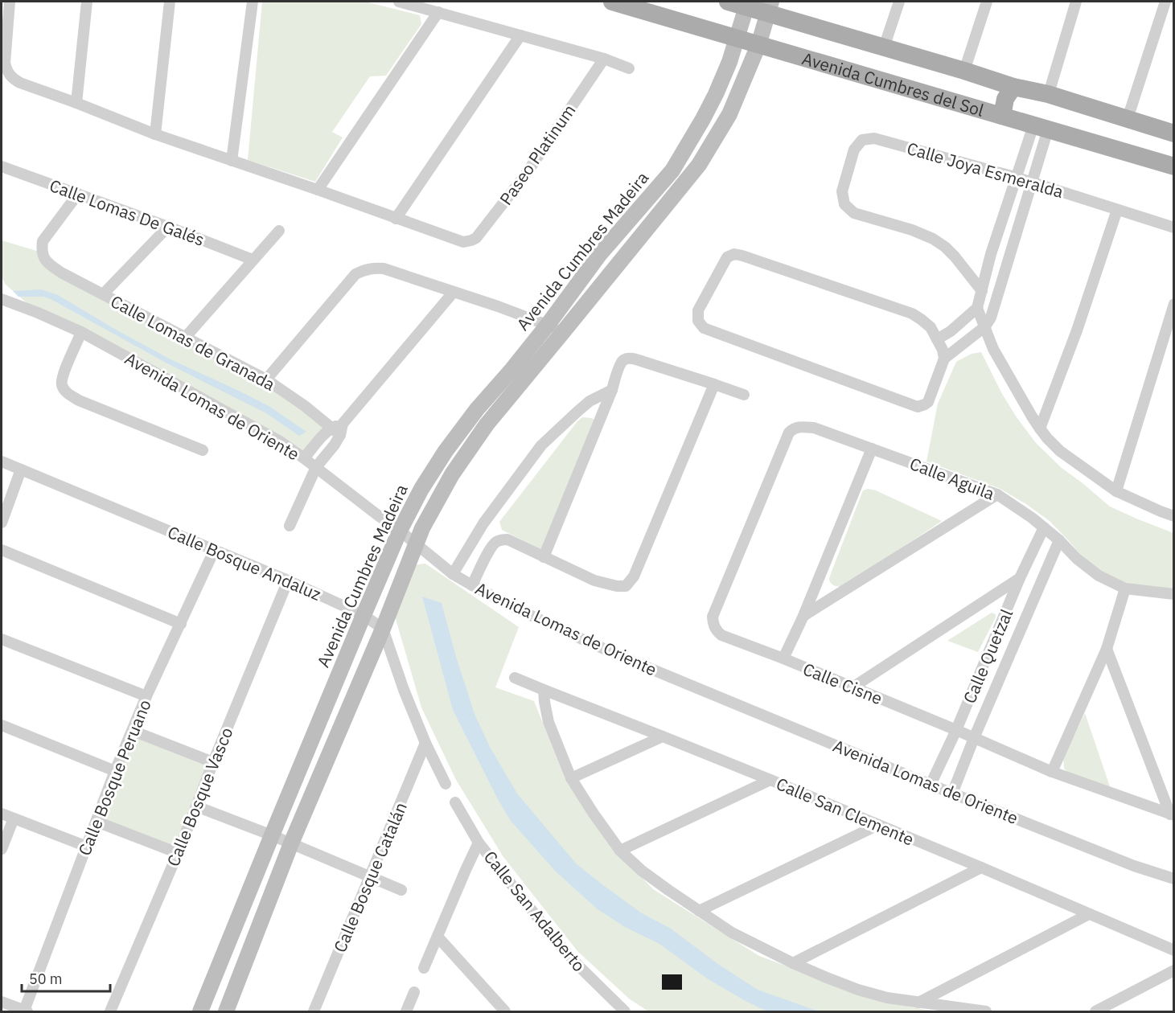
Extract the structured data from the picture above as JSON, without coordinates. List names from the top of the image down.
{
  "streets": {
    "main road": ["Avenida Cumbres del Sol"],
    "street": [
      "Paseo Platinum",
      "Calle Joya Esmeralda",
      "Calle Lomas De Galés",
      "Avenida Cumbres Madeira",
      "Calle Lomas de Granada",
      "Avenida Lomas de Oriente",
      "Calle Aguila",
      "Calle Bosque Andaluz",
      "Calle Quetzal",
      "Calle Cisne",
      "Calle Bosque Peruano",
      "Calle Bosque Vasco",
      "Calle San Clemente",
      "Calle Bosque Catalán",
      "Calle San Adalberto"
    ]
  },
  "crossings": [
    ["Avenida Cumbres del Sol", "Avenida Cumbres Madeira"],
    ["Calle Lomas De Galés", "Calle Lomas de Granada"],
    ["Avenida Cumbres Madeira", "Avenida Lomas de Oriente"],
    ["Avenida Cumbres Madeira", "Calle Bosque Andaluz"],
    ["Avenida Lomas de Oriente", "Calle Quetzal"],
    ["Calle Aguila", "Calle Quetzal"],
    ["Calle Aguila", "Calle Cisne"],
    ["Calle Bosque Andaluz", "Calle Bosque Peruano"],
    ["Calle Bosque Andaluz", "Calle Bosque Vasco"],
    ["Calle Quetzal", "Calle Cisne"]
  ],
  "scale_bar": "50 m"
}
